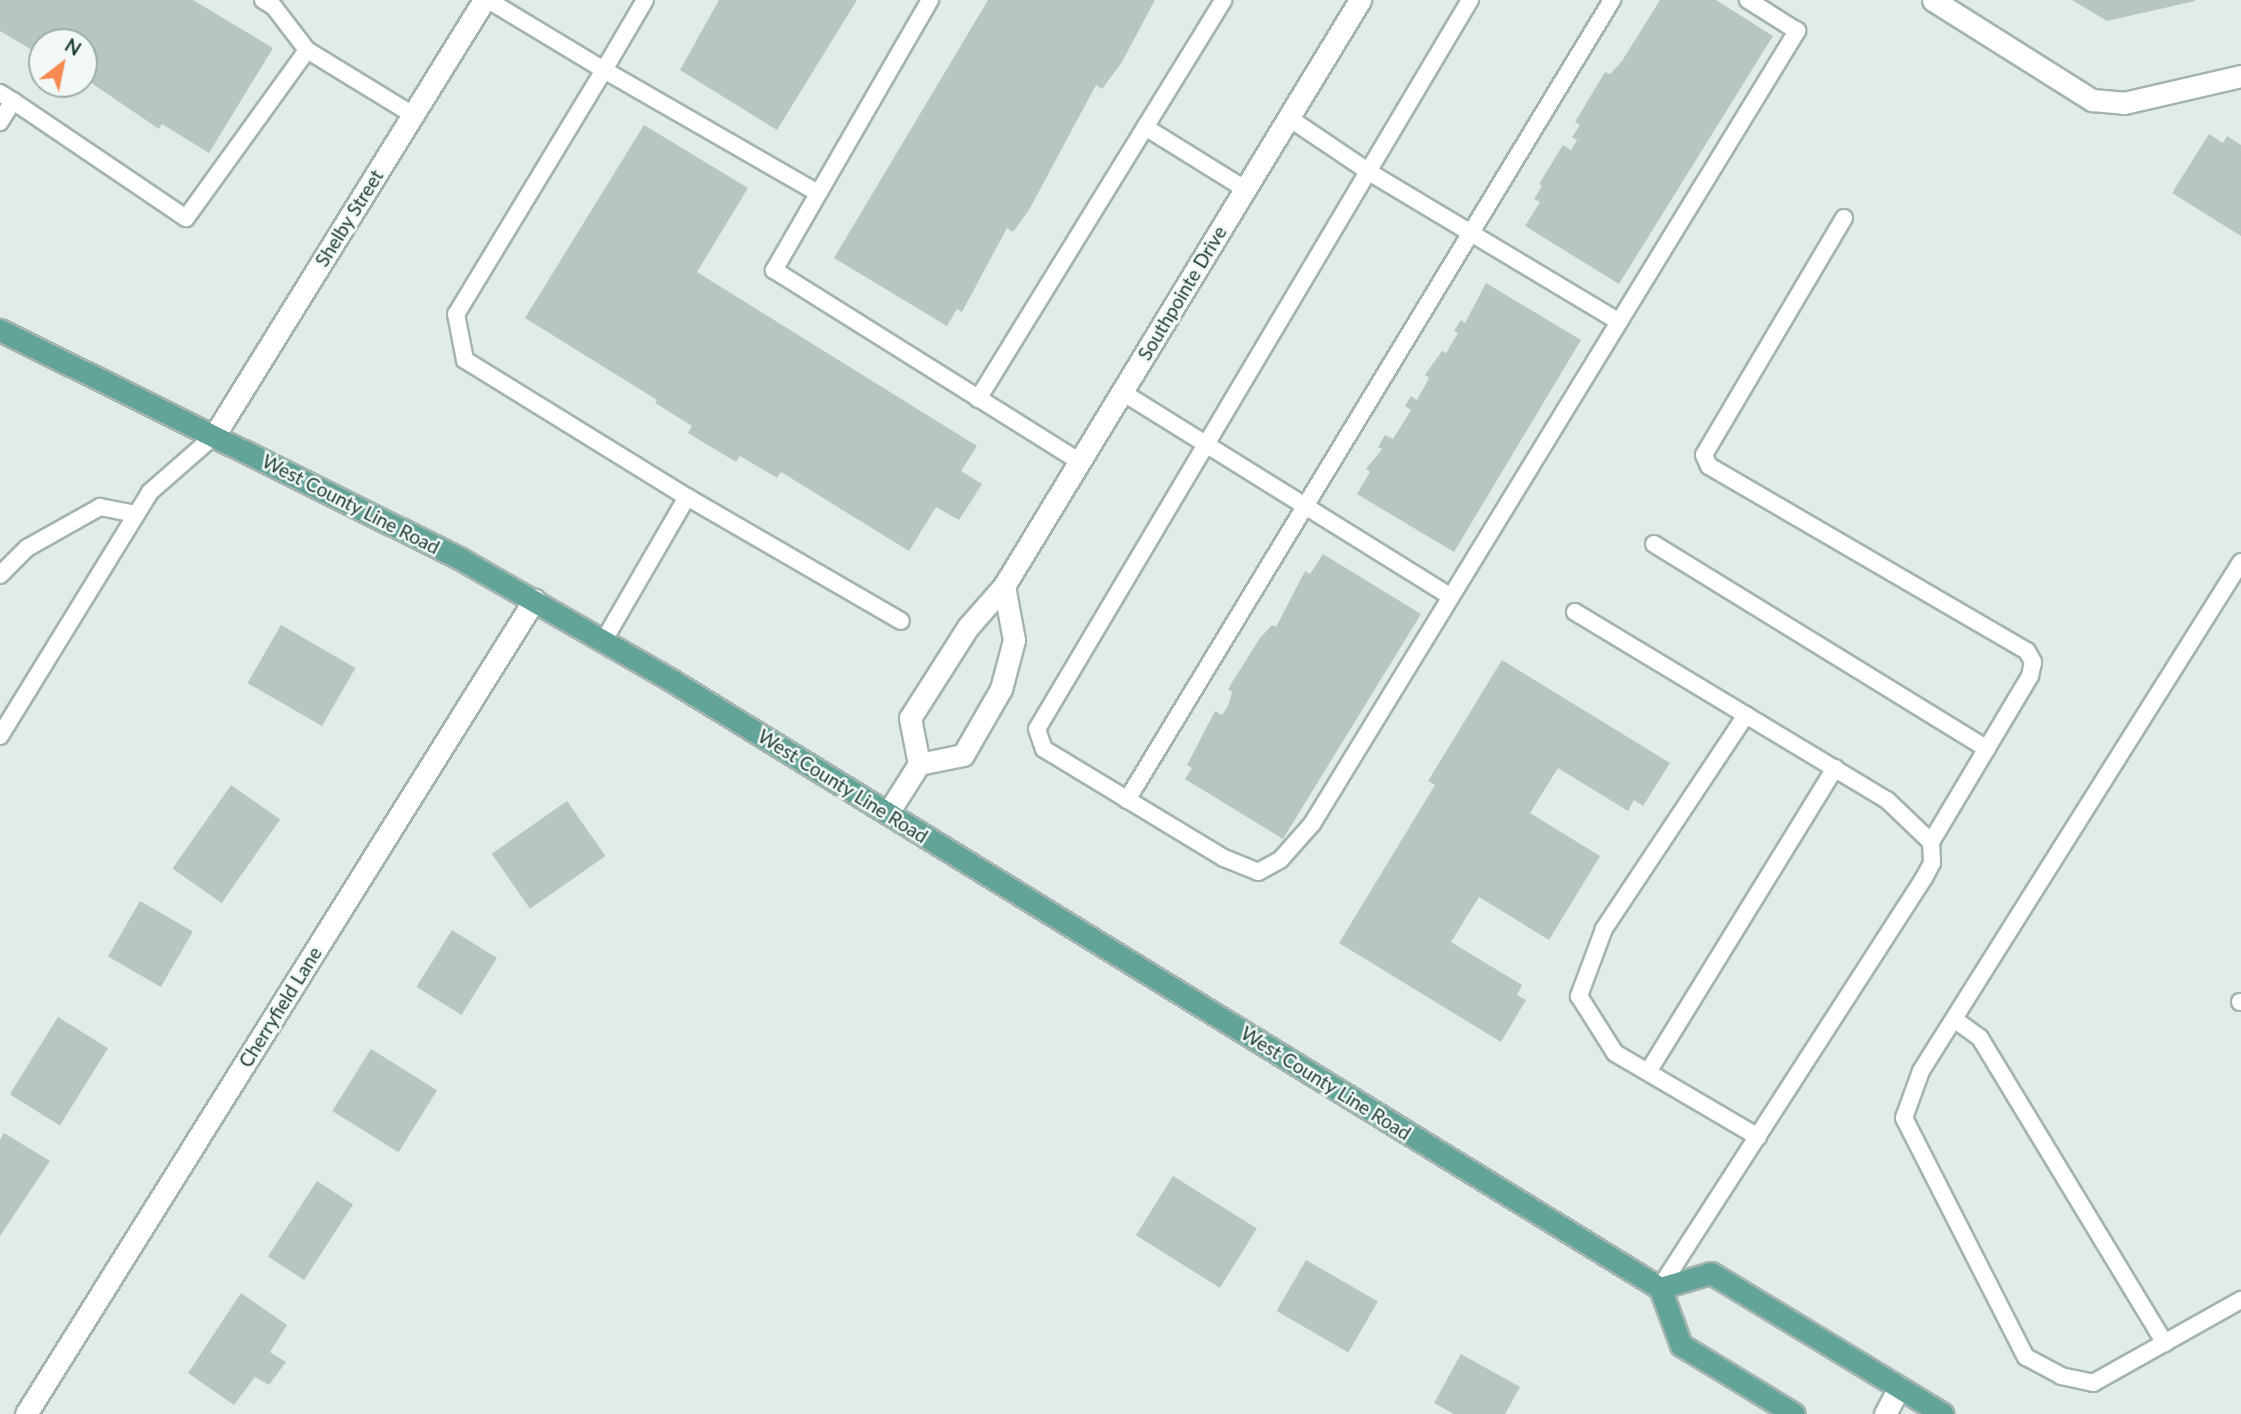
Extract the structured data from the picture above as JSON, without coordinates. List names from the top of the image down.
{
  "streets": {
    "main road": ["West County Line Road"],
    "street": ["Shelby Street", "Southpointe Drive", "Cherryfield Lane"]
  },
  "crossings": [
    ["Shelby Street", "West County Line Road"],
    ["West County Line Road", "Cherryfield Lane"]
  ],
  "north": "top right"
}
